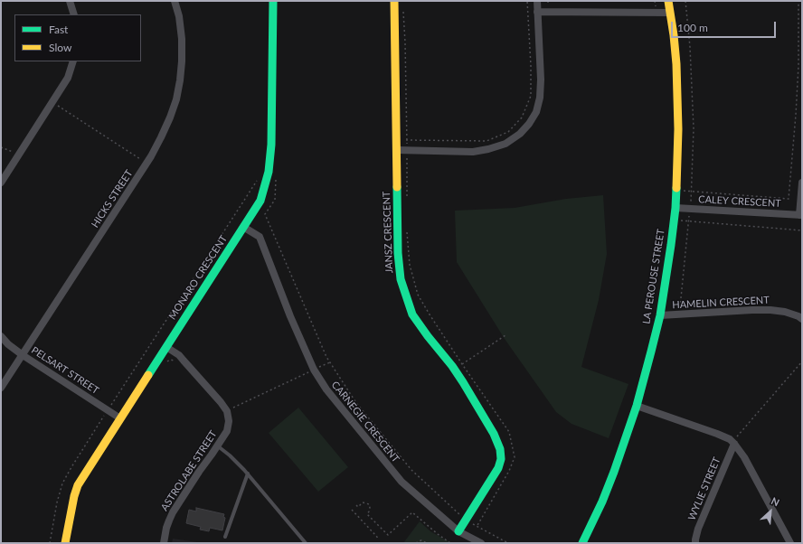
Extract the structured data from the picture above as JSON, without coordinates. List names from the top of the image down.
{
  "streets": {
    "street": [
      "HICKS STREET",
      "CALEY CRESCENT",
      "JANSZ CRESCENT",
      "LA PEROUSE STREET",
      "MONARO CRESCENT",
      "HAMELIN CRESCENT",
      "PELSART STREET",
      "CARNEGIE CRESCENT",
      "ASTROLABE STREET",
      "WYLIE STREET"
    ]
  },
  "crossings": [
    ["HICKS STREET", "PELSART STREET"],
    ["CALEY CRESCENT", "LA PEROUSE STREET"],
    ["JANSZ CRESCENT", "CARNEGIE CRESCENT"],
    ["LA PEROUSE STREET", "HAMELIN CRESCENT"],
    ["MONARO CRESCENT", "PELSART STREET"],
    ["MONARO CRESCENT", "CARNEGIE CRESCENT"]
  ],
  "legend": ["Fast", "Slow"],
  "scale_bar": "100 m",
  "north": "top right"
}
